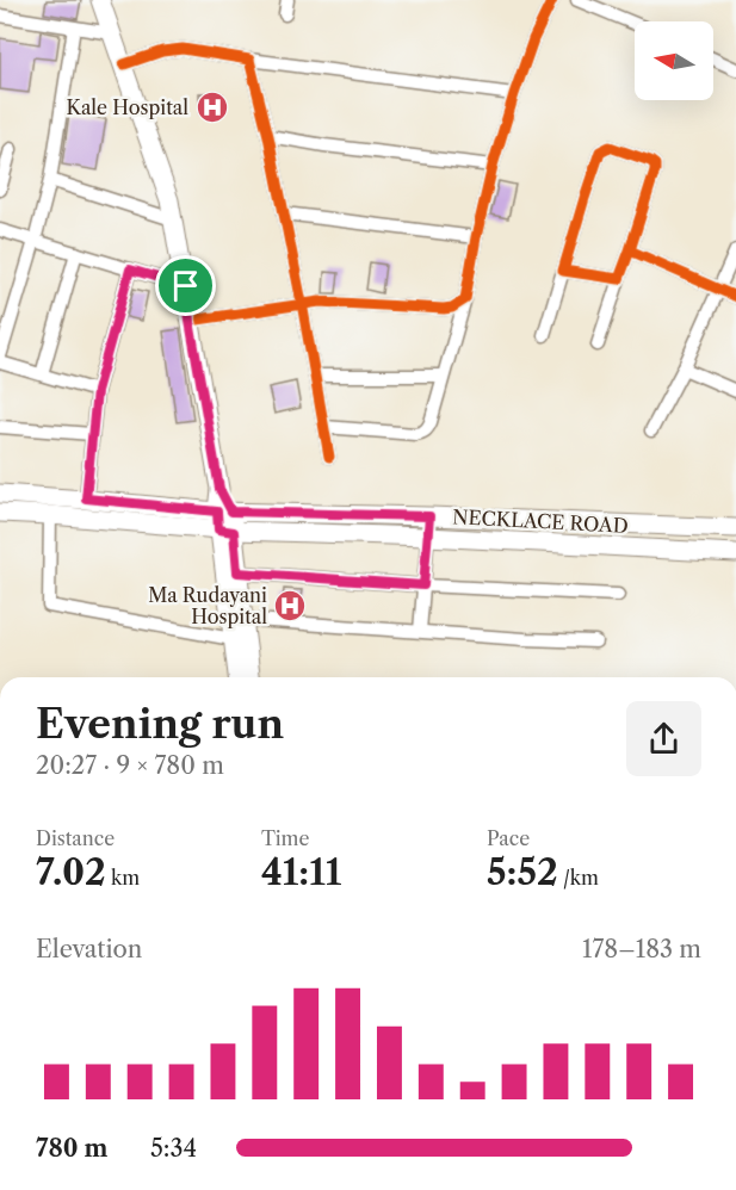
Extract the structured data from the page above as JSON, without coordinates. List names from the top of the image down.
{
  "streets": {
    "main road": ["NECKLACE ROAD"]
  },
  "places": {
    "hospital": ["Kale Hospital", "Ma Rudayani Hospital"]
  },
  "north": "left",
  "page": {
    "heading": ["Evening run", "20:27 · 9 × 780 m"],
    "stats": [
      ["Distance", "7.02 km"],
      ["Time", "41:11"],
      ["Pace", "5:52 /km"]
    ],
    "chart": ["Elevation", "178–183 m"],
    "list": [
      {
        "name": "780 m",
        "note": "5:34"
      }
    ]
  }
}
